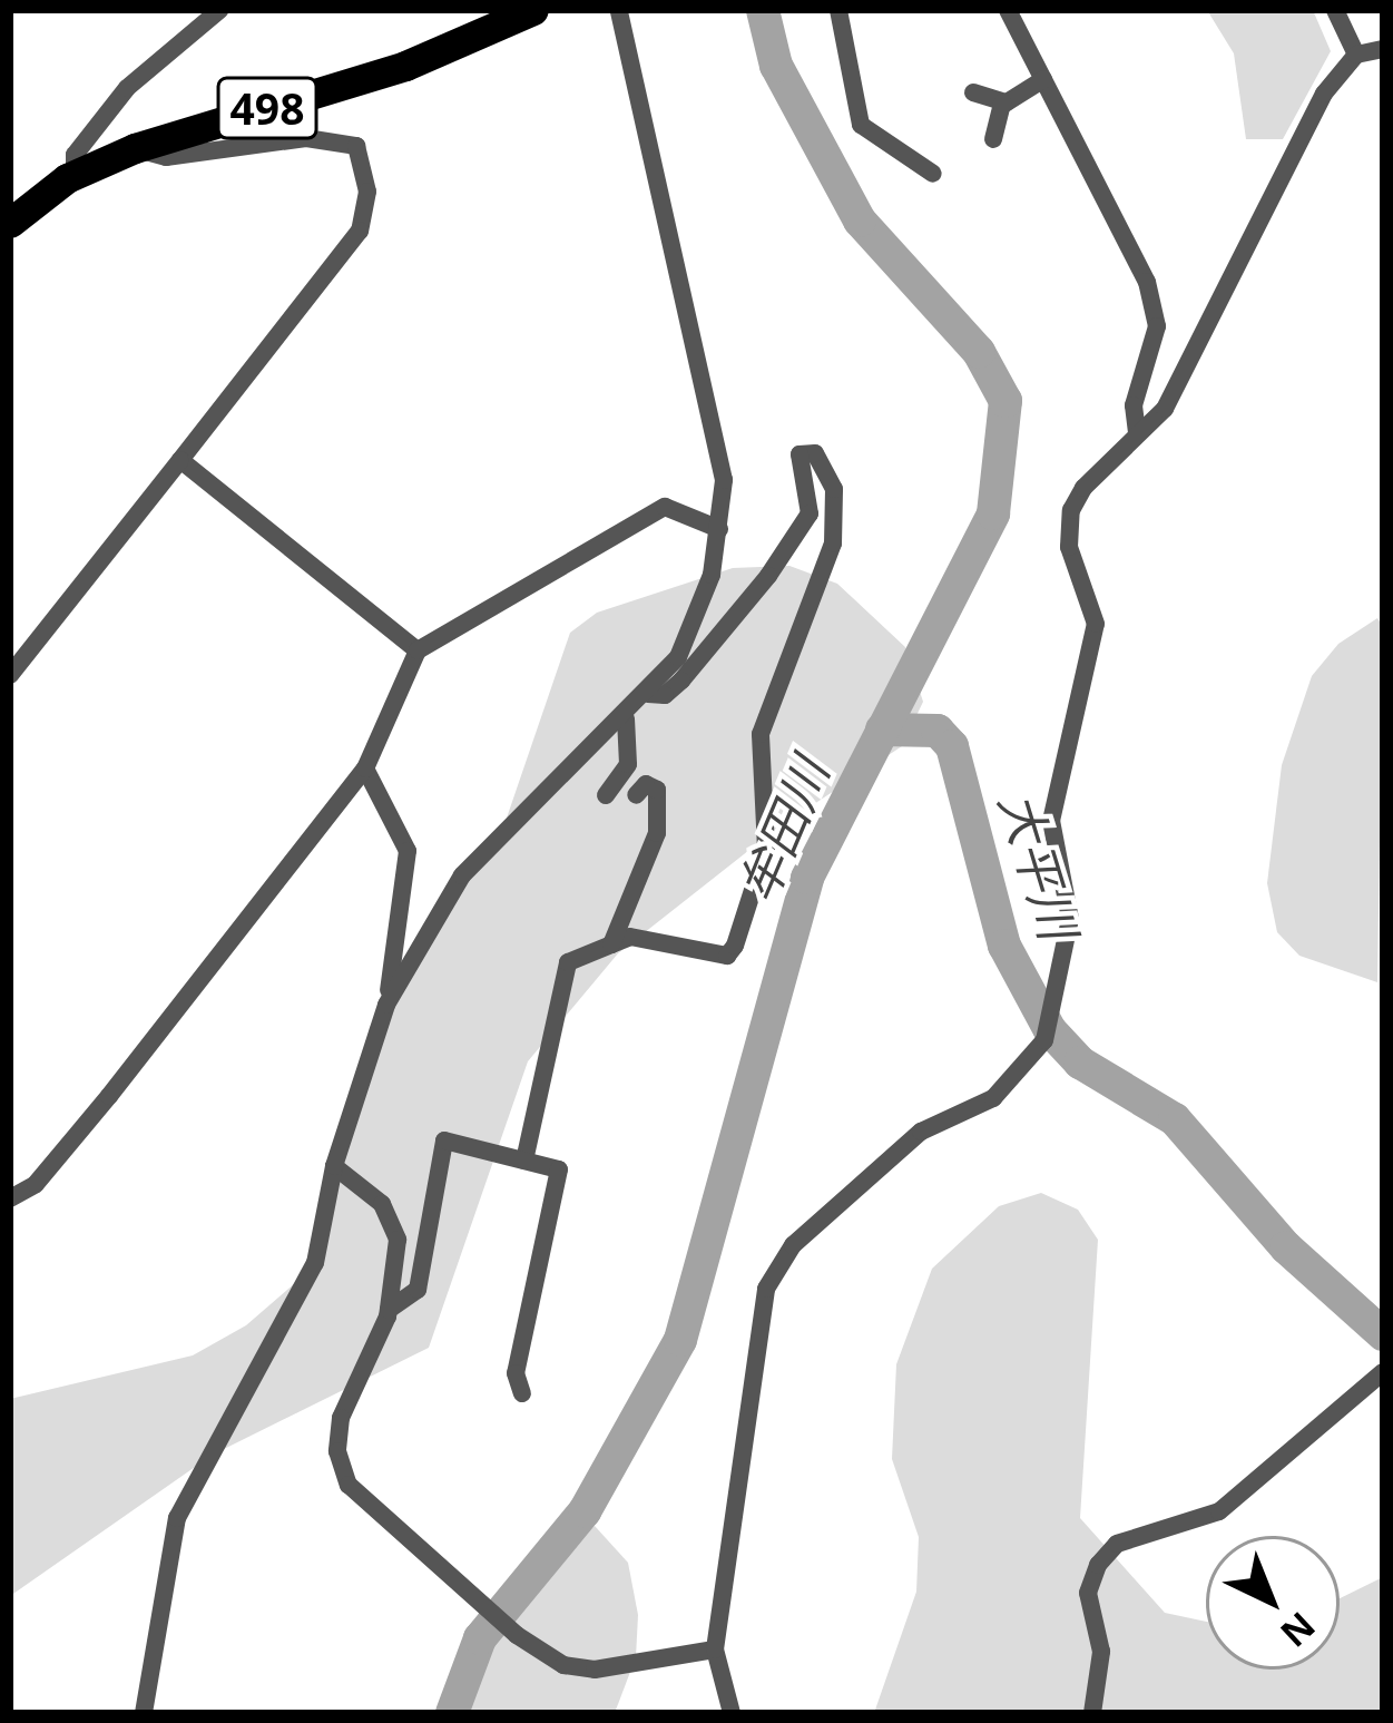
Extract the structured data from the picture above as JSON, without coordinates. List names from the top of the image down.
{
  "streets": {
    "highway": ["498"]
  },
  "water": ["牟田川", "大平川"],
  "north": "bottom right"
}
